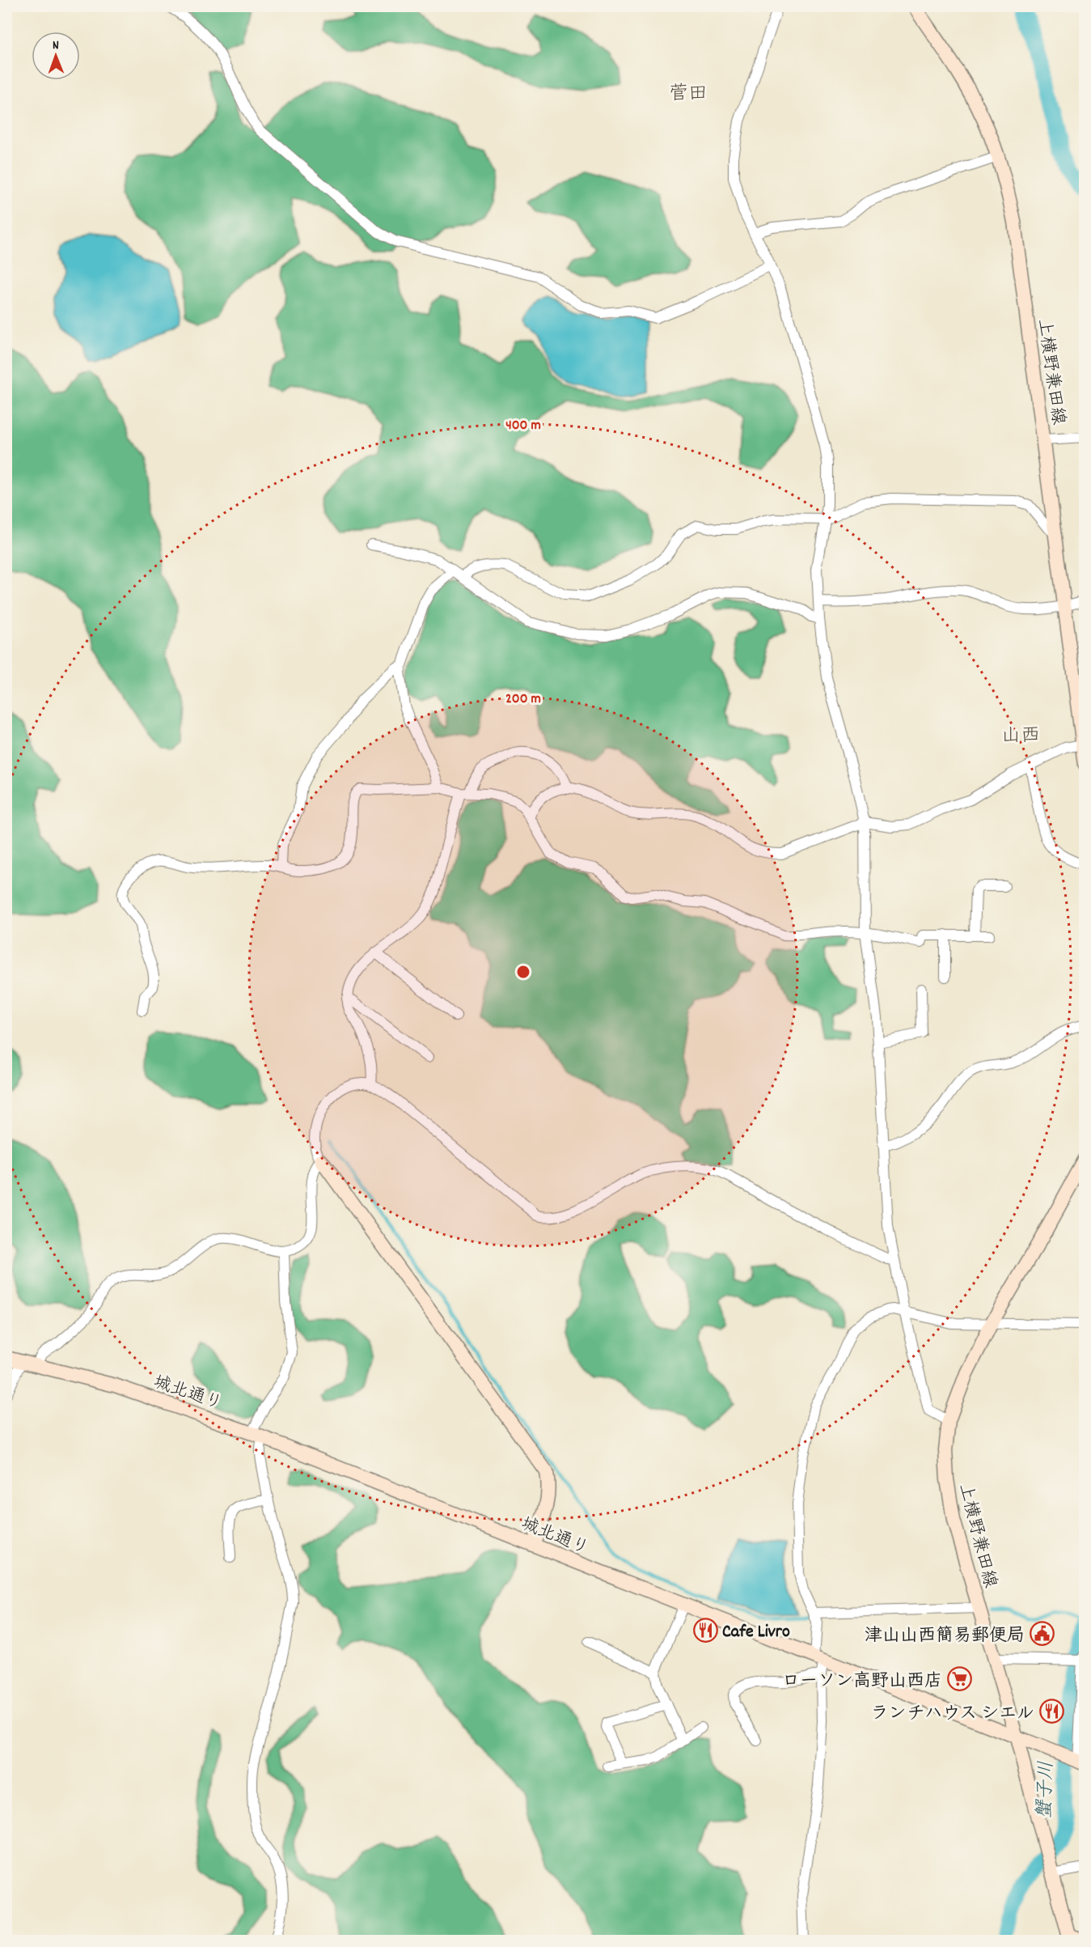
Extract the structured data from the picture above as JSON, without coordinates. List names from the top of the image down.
{
  "streets": {
    "main road": ["上横野兼田線", "城北通り"]
  },
  "crossings": [
    ["上横野兼田線", "城北通り"]
  ],
  "districts": ["菅田", "山西"],
  "water": ["蟹子川"],
  "places": {
    "restaurant": ["Cafe Livro", "ランチハウス シエル"],
    "public building": ["津山山西簡易郵便局"],
    "supermarket": ["ローソン高野山西店"]
  },
  "north": "top",
  "rings": ["400 m", "200 m"]
}
